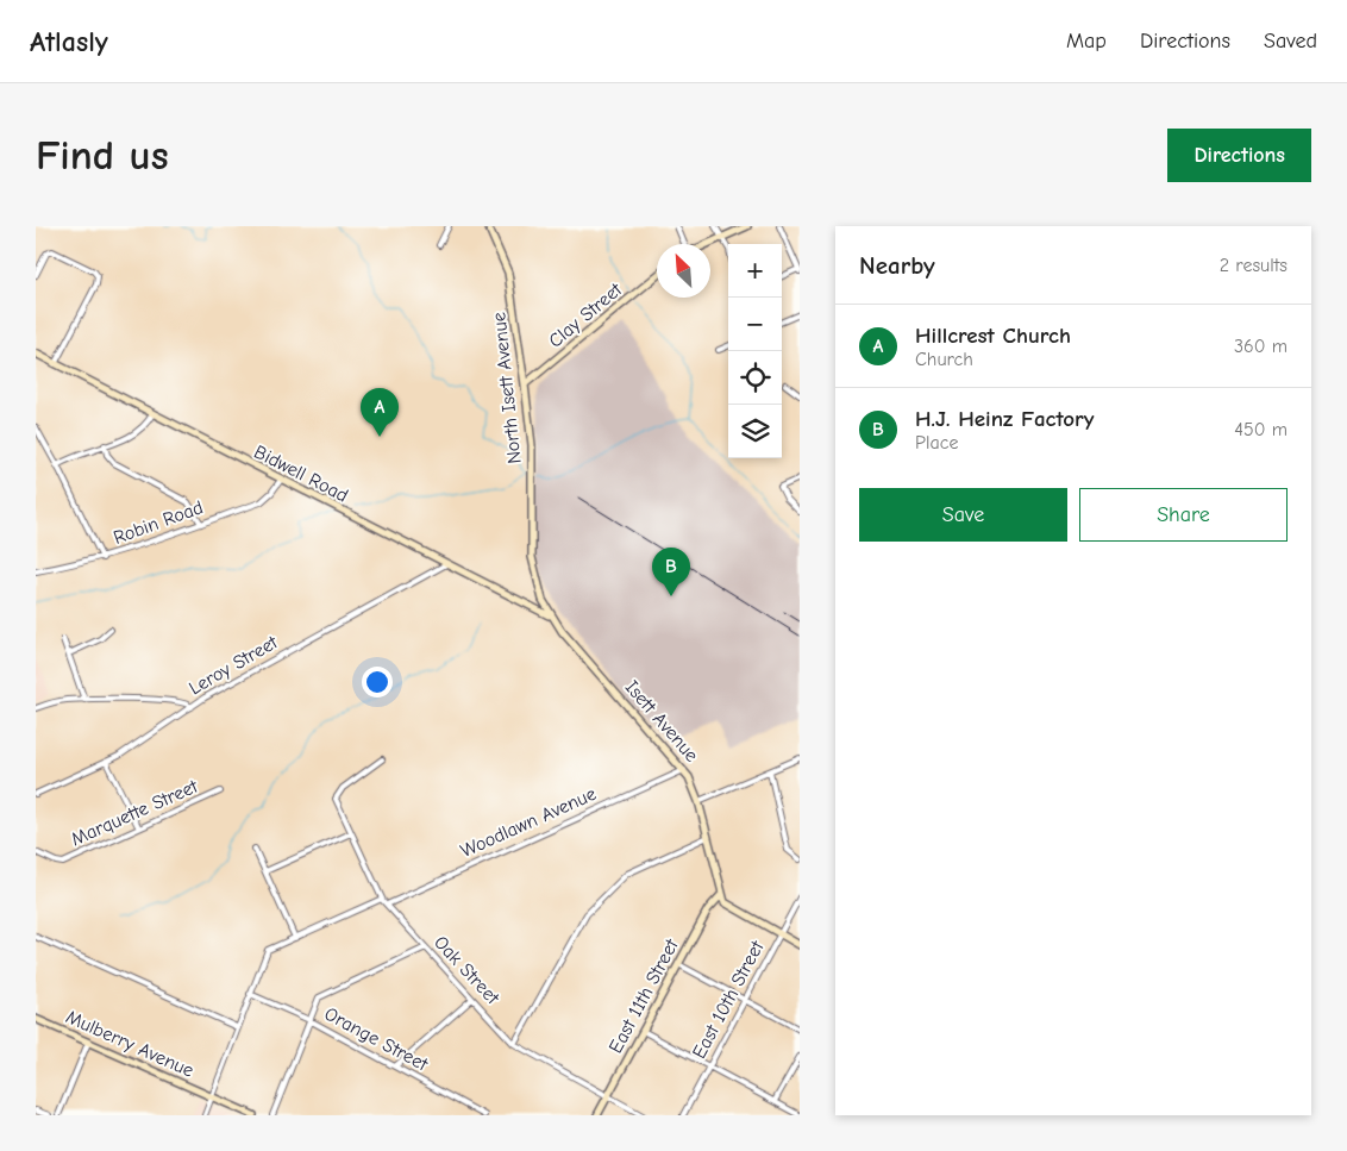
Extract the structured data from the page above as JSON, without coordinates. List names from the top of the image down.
{
  "streets": {
    "main road": [
      "Clay Street",
      "North Isett Avenue",
      "Bidwell Road",
      "Isett Avenue",
      "East 11th Street",
      "Mulberry Avenue"
    ],
    "street": [
      "Robin Road",
      "Leroy Street",
      "Marquette Street",
      "Woodlawn Avenue",
      "Oak Street",
      "East 10th Street",
      "Orange Street"
    ]
  },
  "crossings": [
    ["Clay Street", "North Isett Avenue"],
    ["North Isett Avenue", "Bidwell Road"],
    ["North Isett Avenue", "Isett Avenue"],
    ["Bidwell Road", "Robin Road"],
    ["Bidwell Road", "Leroy Street"],
    ["Bidwell Road", "Isett Avenue"],
    ["Isett Avenue", "Woodlawn Avenue"],
    ["Isett Avenue", "East 11th Street"],
    ["Woodlawn Avenue", "Oak Street"],
    ["Oak Street", "East 11th Street"]
  ],
  "north": "top left",
  "page": {
    "header": "Atlasly",
    "nav": ["Map", "Directions", "Saved"],
    "buttons": [
      "Directions",
      ["Save", "Share"]
    ],
    "title": "Find us",
    "heading": ["Nearby", "2 results"],
    "map_buttons": ["+", "−"],
    "list": [
      {
        "mark": "A",
        "name": "Hillcrest Church",
        "note": "Church",
        "value": "360 m"
      },
      {
        "mark": "B",
        "name": "H.J. Heinz Factory",
        "note": "Place",
        "value": "450 m"
      }
    ],
    "pins": ["A", "B"]
  }
}
